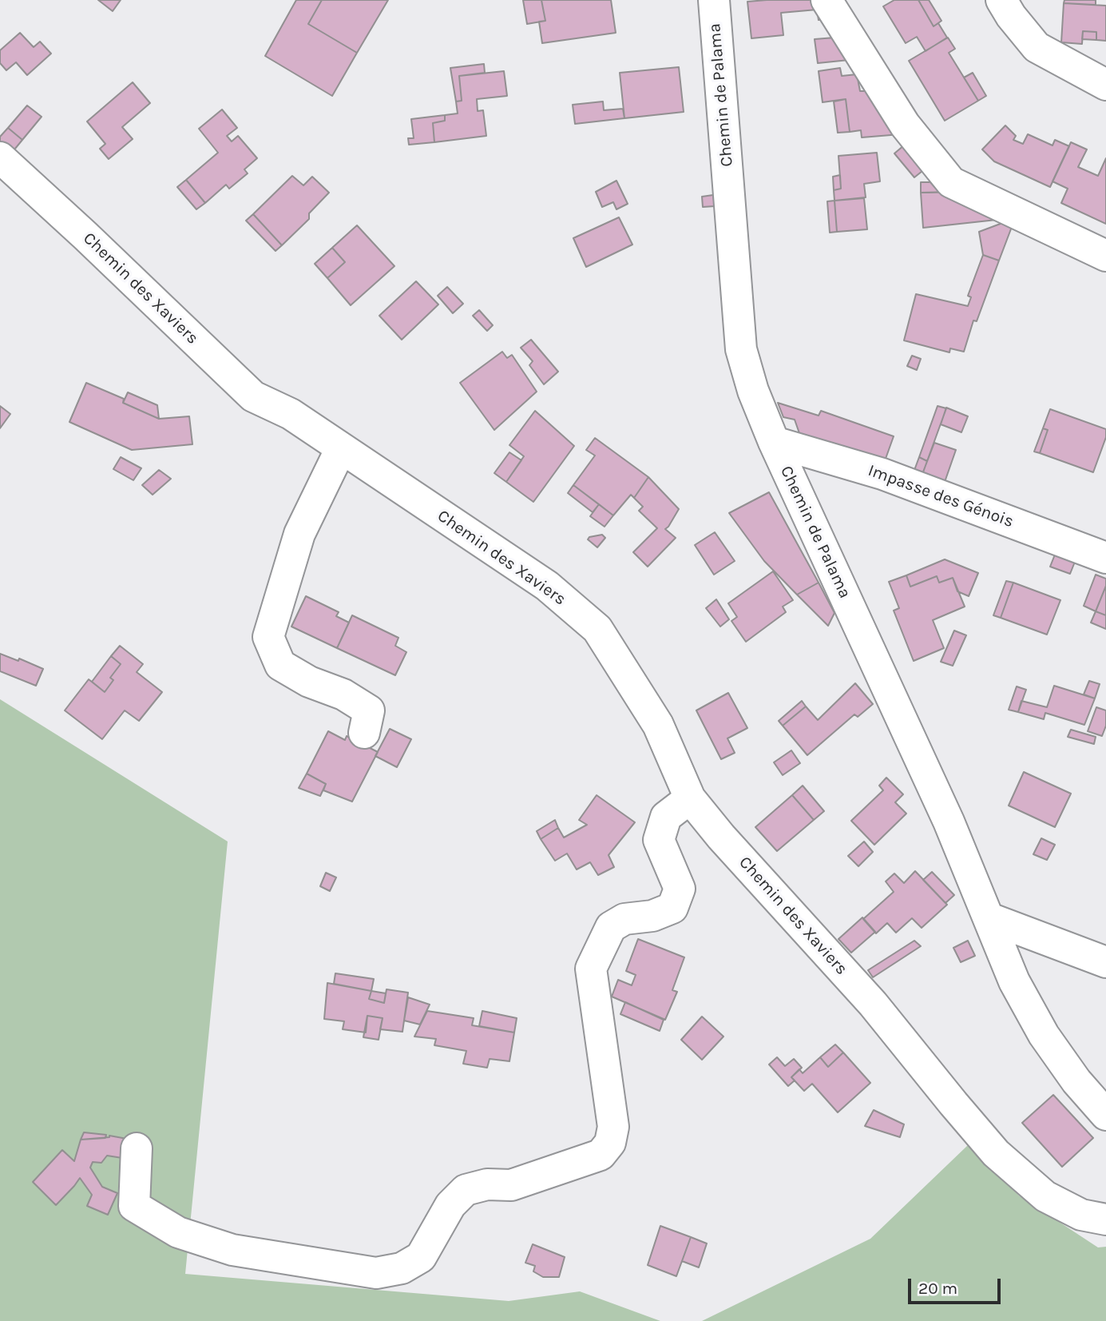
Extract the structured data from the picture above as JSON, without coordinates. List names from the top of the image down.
{
  "streets": {
    "street": ["Chemin de Palama", "Chemin des Xaviers", "Impasse des Génois"]
  },
  "crossings": [
    ["Chemin de Palama", "Impasse des Génois"]
  ],
  "scale_bar": "20 m"
}
